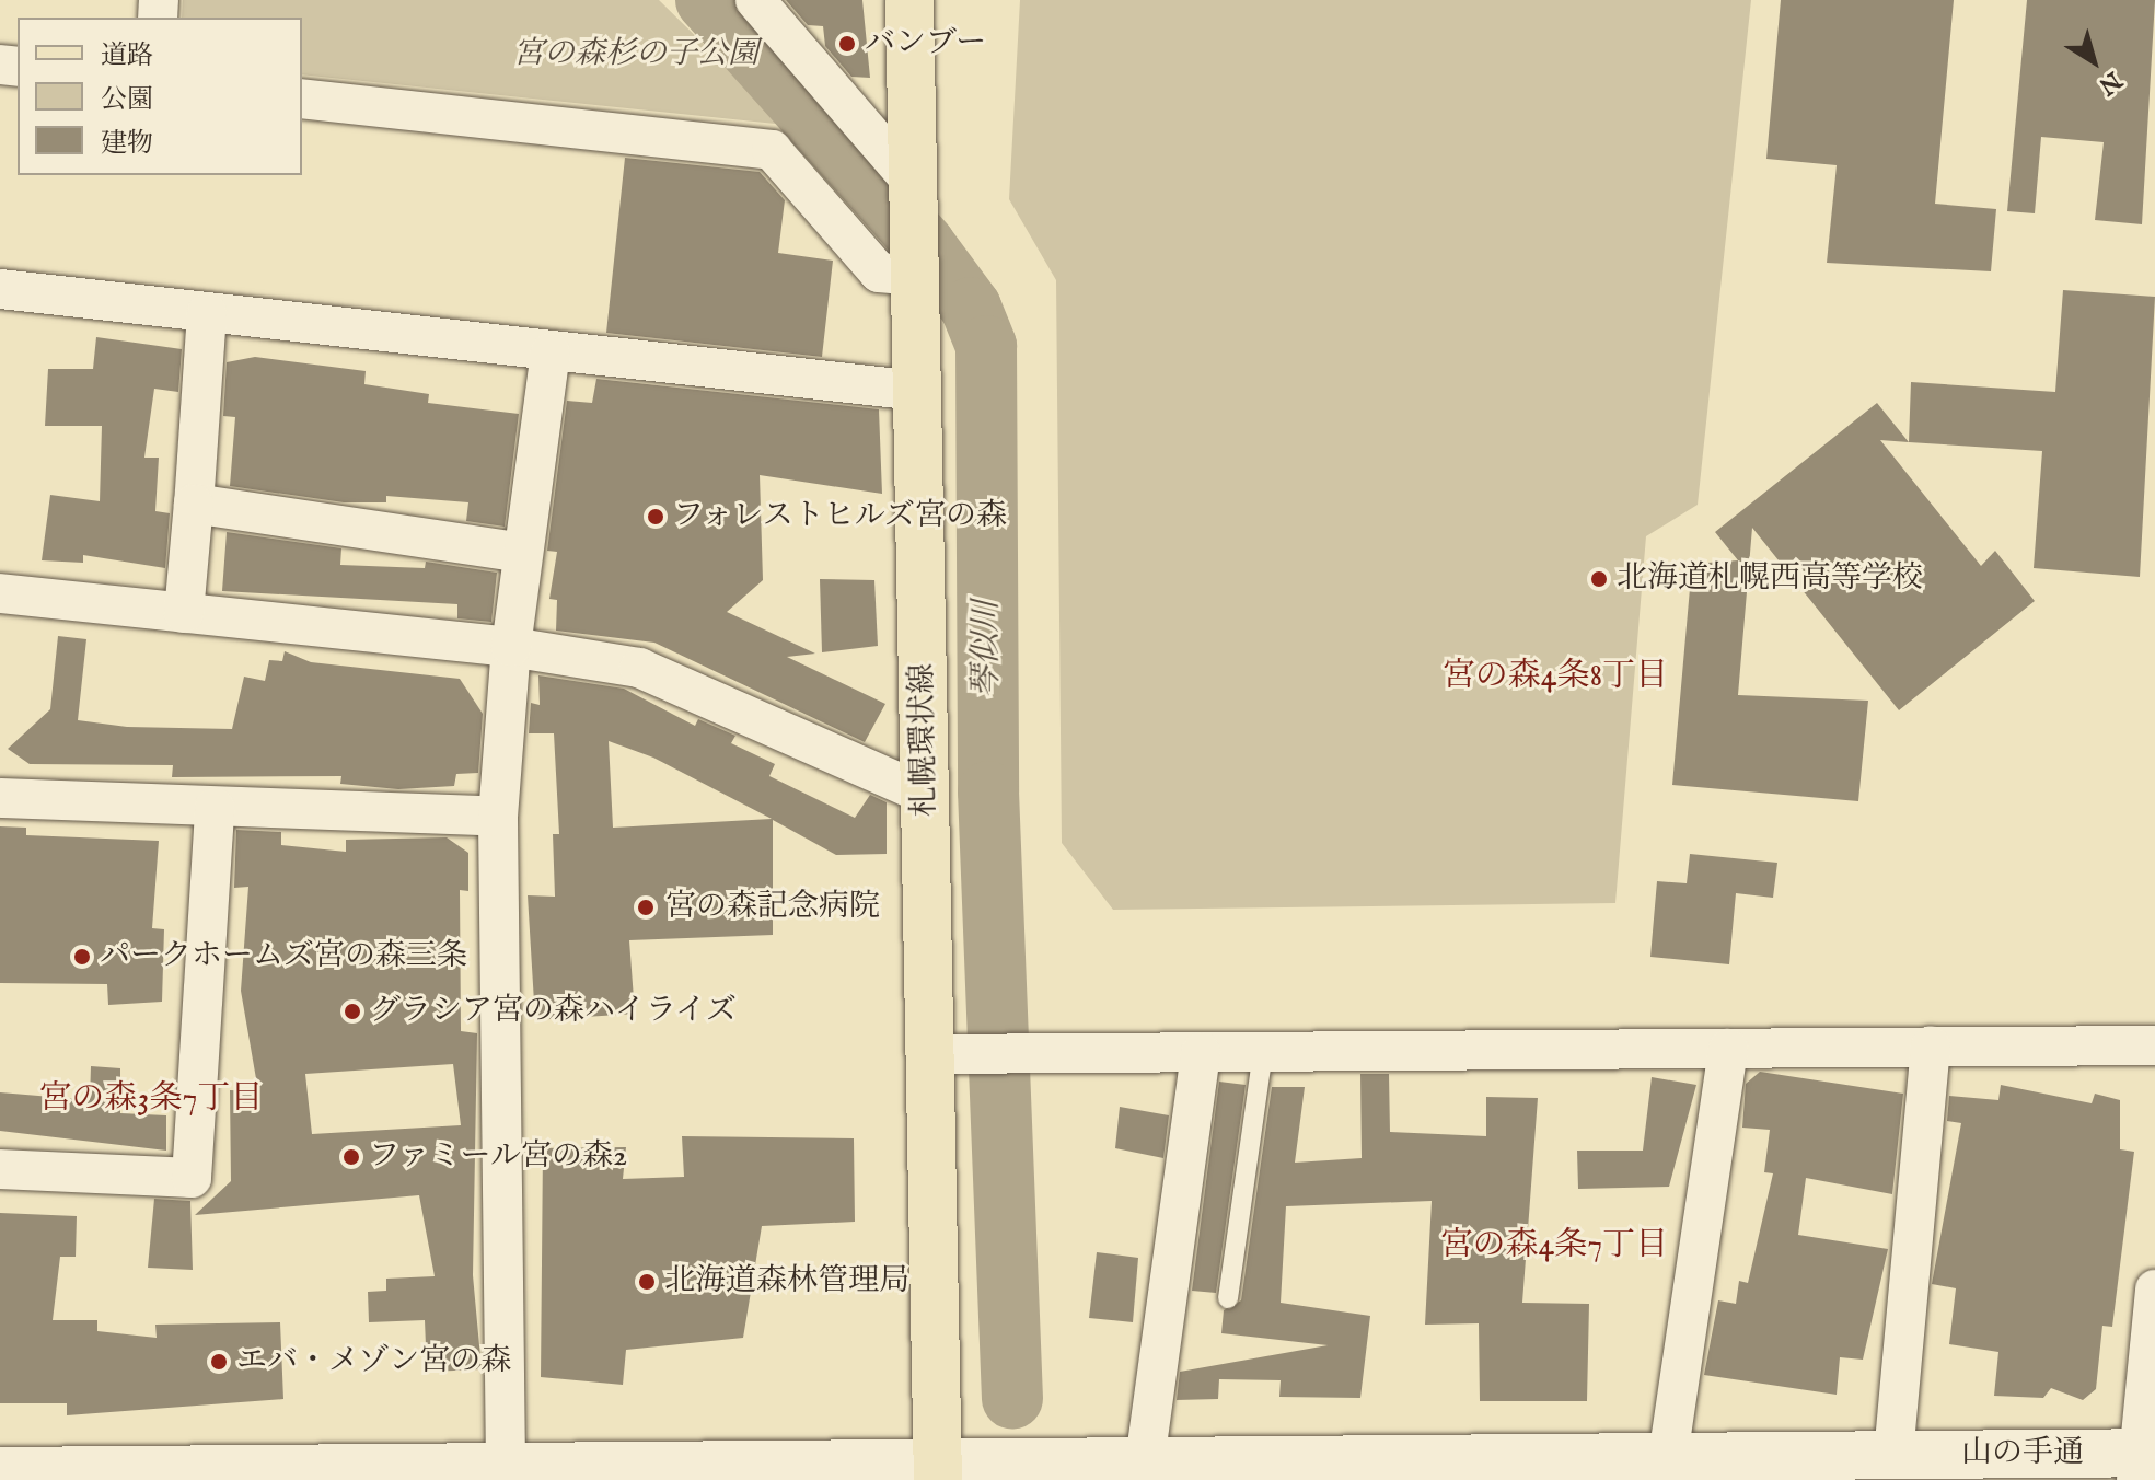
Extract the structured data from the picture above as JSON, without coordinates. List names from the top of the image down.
{
  "streets": {
    "main road": ["札幌環状線", "山の手通"]
  },
  "crossings": [
    ["札幌環状線", "山の手通"]
  ],
  "districts": ["宮の森4条8丁目", "宮の森3条7丁目", "宮の森4条7丁目"],
  "water": ["琴似川"],
  "parks": ["宮の森杉の子公園"],
  "places": [
    "バンブー",
    "フォレストヒルズ宮の森",
    "北海道札幌西高等学校",
    "宮の森記念病院",
    "パークホームズ宮の森三条",
    "グラシア宮の森ハイライズ",
    "ファミール宮の森2",
    "北海道森林管理局",
    "エバ・メゾン宮の森"
  ],
  "legend": ["道路", "公園", "建物"],
  "north": "bottom right"
}
